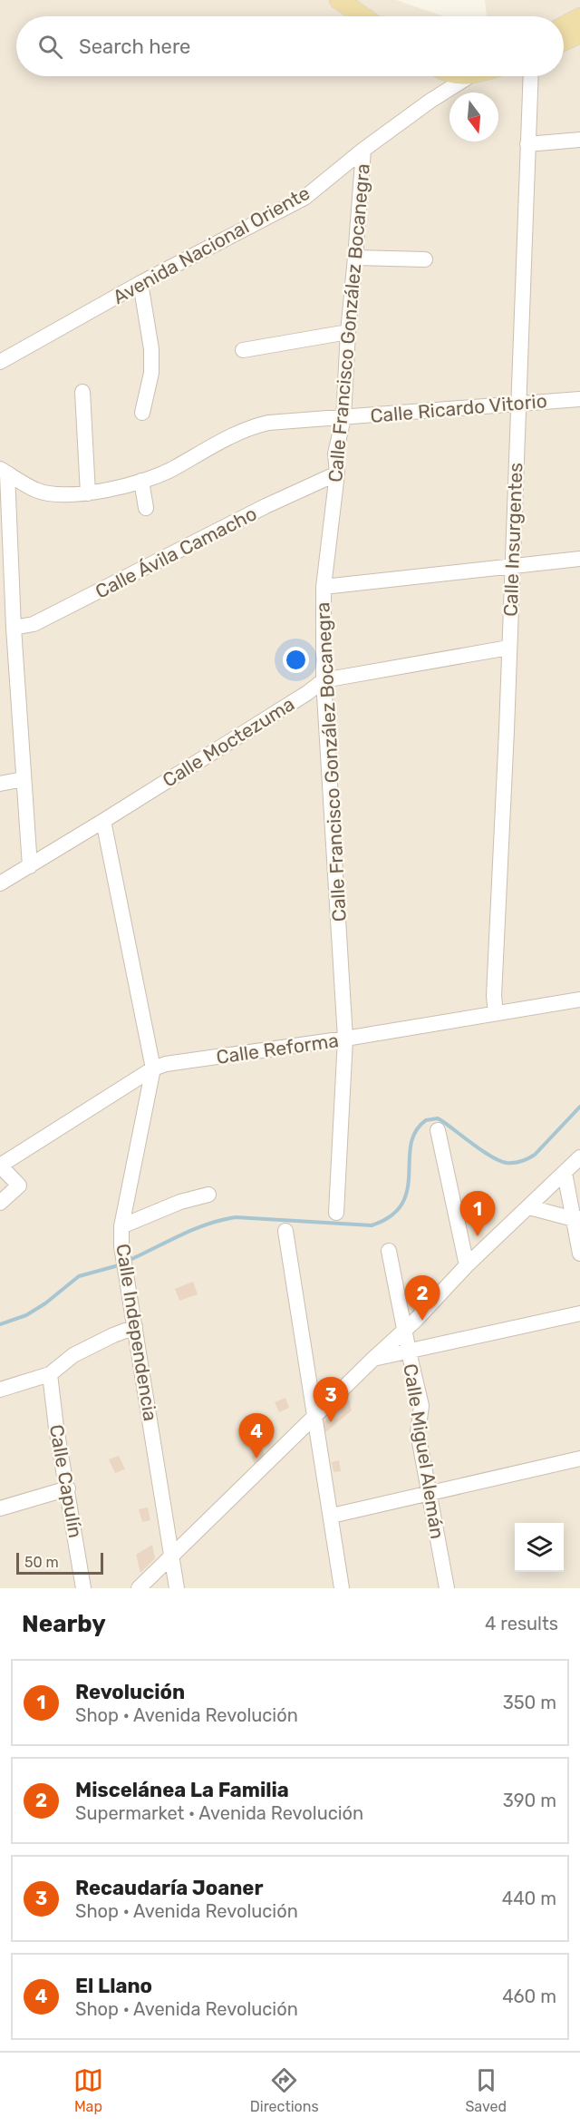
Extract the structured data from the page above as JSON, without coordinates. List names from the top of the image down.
{
  "streets": {
    "street": [
      "Avenida Nacional Oriente",
      "Calle Francisco González Bocanegra",
      "Calle Ricardo Vitorio",
      "Calle Insurgentes",
      "Calle Ávila Camacho",
      "Calle Moctezuma",
      "Calle Reforma",
      "Calle Independencia",
      "Calle Miguel Alemán",
      "Calle Capulín"
    ]
  },
  "crossings": [
    ["Avenida Nacional Oriente", "Calle Francisco González Bocanegra"],
    ["Calle Francisco González Bocanegra", "Calle Ricardo Vitorio"],
    ["Calle Francisco González Bocanegra", "Calle Ávila Camacho"],
    ["Calle Francisco González Bocanegra", "Calle Moctezuma"],
    ["Calle Francisco González Bocanegra", "Calle Reforma"],
    ["Calle Ricardo Vitorio", "Calle Insurgentes"],
    ["Calle Insurgentes", "Calle Moctezuma"],
    ["Calle Insurgentes", "Calle Reforma"],
    ["Calle Moctezuma", "Calle Independencia"],
    ["Calle Reforma", "Calle Independencia"]
  ],
  "scale_bar": "50 m",
  "north": "bottom",
  "page": {
    "search": "Search here",
    "pins": [
      "1",
      "2",
      "3",
      "4"
    ],
    "scale": "50 m",
    "heading": ["Nearby", "4 results"],
    "list": [
      {
        "mark": "1",
        "name": "Revolución",
        "note": "Shop · Avenida Revolución",
        "value": "350 m"
      },
      {
        "mark": "2",
        "name": "Miscelánea La Familia",
        "note": "Supermarket · Avenida Revolución",
        "value": "390 m"
      },
      {
        "mark": "3",
        "name": "Recaudaría Joaner",
        "note": "Shop · Avenida Revolución",
        "value": "440 m"
      },
      {
        "mark": "4",
        "name": "El Llano",
        "note": "Shop · Avenida Revolución",
        "value": "460 m"
      }
    ],
    "nav": ["Map", "Directions", "Saved"]
  }
}
